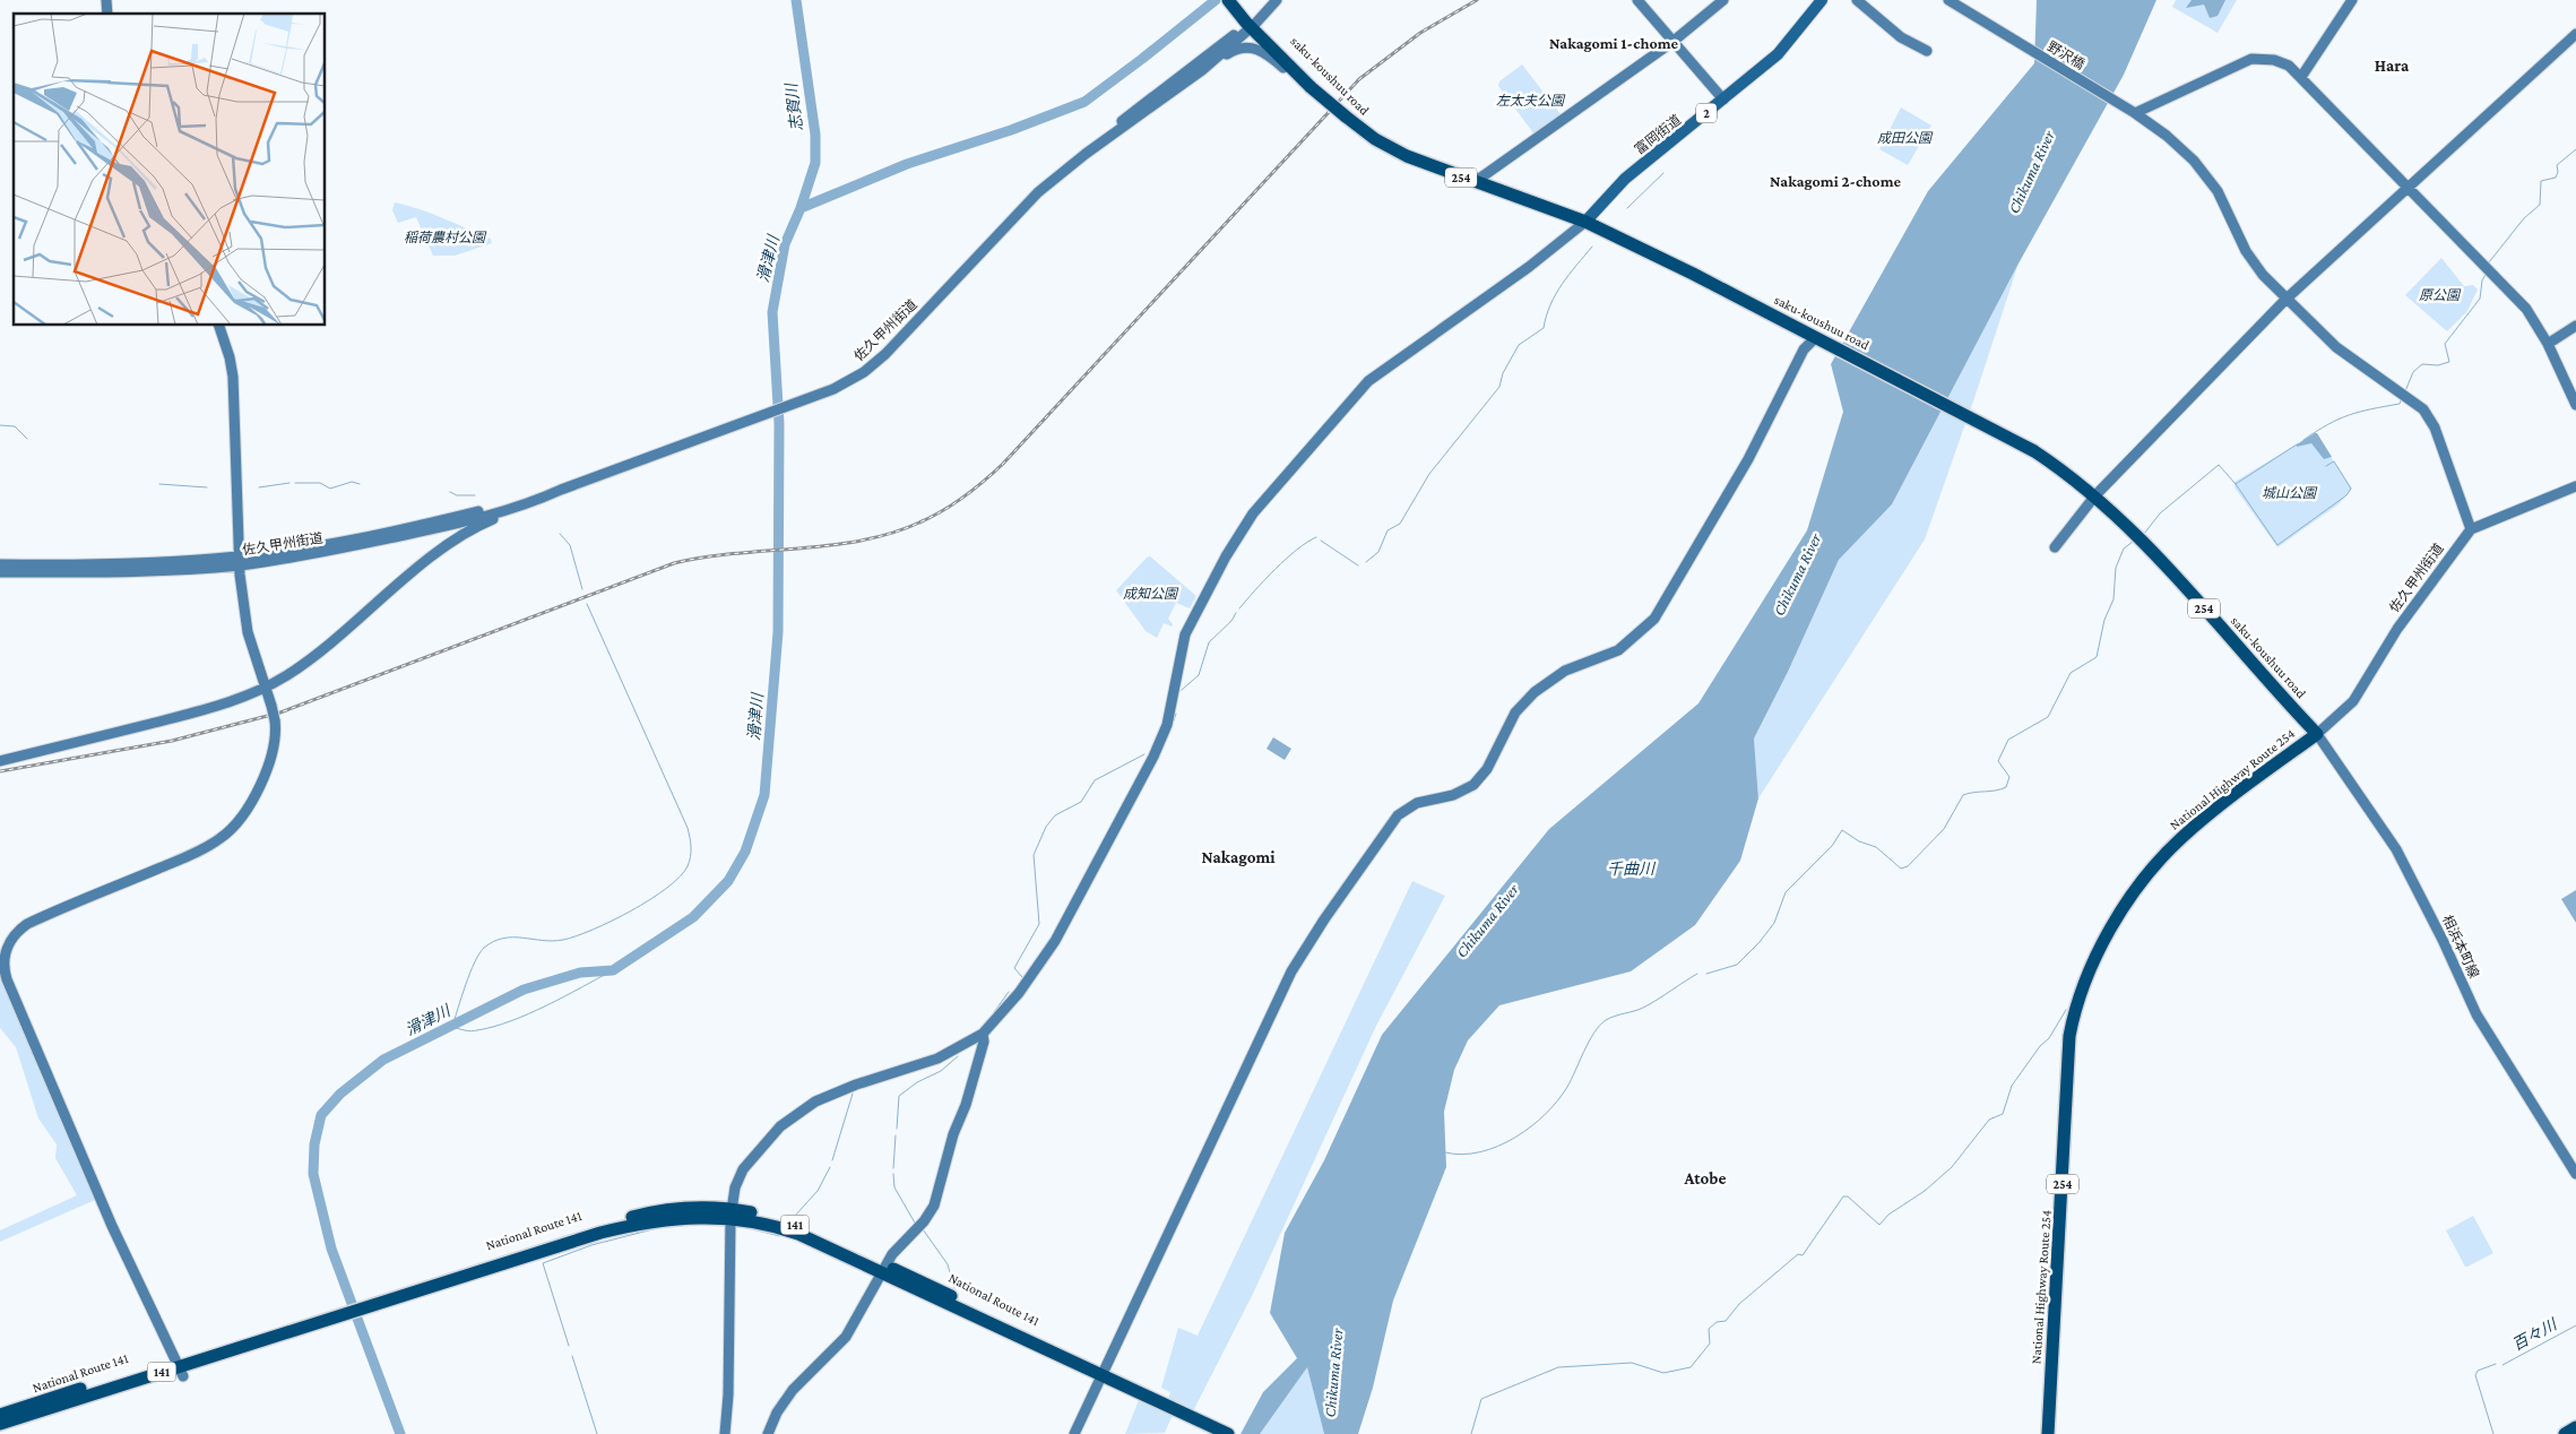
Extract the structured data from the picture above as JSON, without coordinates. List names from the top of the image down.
{
  "streets": {
    "highway": [
      "saku-koushuu road",
      "254",
      "National Highway Route 254",
      "141",
      "National Route 141"
    ],
    "main road": ["2", "富岡街道"],
    "street": ["野沢橋", "佐久甲州街道", "相浜本町線"]
  },
  "crossings": [
    ["野沢橋", "佐久甲州街道"],
    ["saku-koushuu road", "富岡街道"],
    ["saku-koushuu road", "254"],
    ["saku-koushuu road", "佐久甲州街道"],
    ["saku-koushuu road", "National Highway Route 254"],
    ["saku-koushuu road", "相浜本町線"],
    ["254", "佐久甲州街道"],
    ["佐久甲州街道", "National Highway Route 254"],
    ["佐久甲州街道", "相浜本町線"],
    ["National Highway Route 254", "相浜本町線"]
  ],
  "districts": [
    "Nakagomi 1-chome",
    "Hara",
    "Nakagomi 2-chome",
    "Nakagomi",
    "Atobe"
  ],
  "water": [
    "志賀川",
    "Chikuma River",
    "滑津川",
    "千曲川",
    "百々川"
  ],
  "parks": [
    "左太夫公園",
    "成田公園",
    "稲荷農村公園",
    "原公園",
    "城山公園",
    "成知公園"
  ]
}
